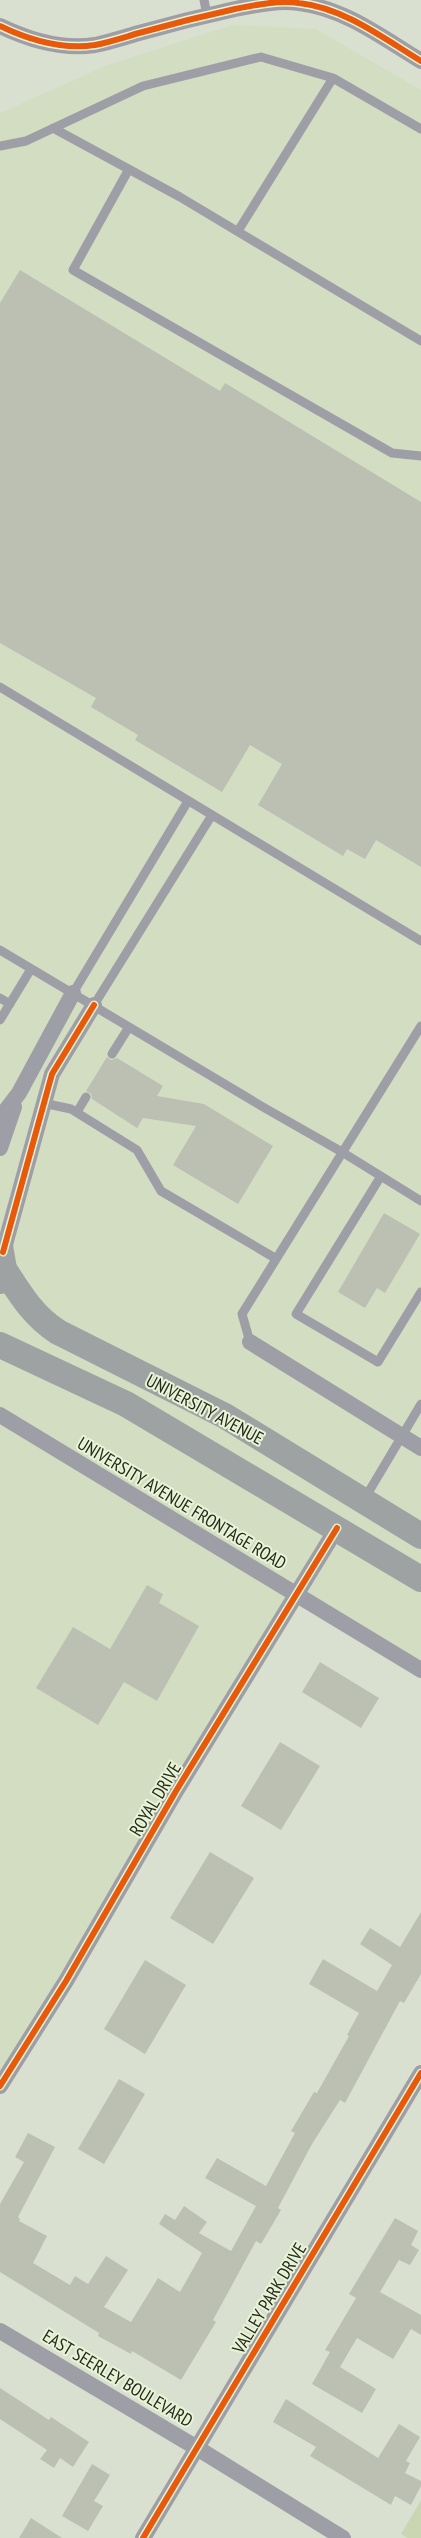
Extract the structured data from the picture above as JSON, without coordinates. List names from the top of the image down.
{
  "streets": {
    "main road": ["UNIVERSITY AVENUE"],
    "street": [
      "UNIVERSITY AVENUE FRONTAGE ROAD",
      "ROYAL DRIVE",
      "VALLEY PARK DRIVE",
      "EAST SEERLEY BOULEVARD"
    ]
  },
  "crossings": [
    ["UNIVERSITY AVENUE", "ROYAL DRIVE"],
    ["UNIVERSITY AVENUE FRONTAGE ROAD", "ROYAL DRIVE"],
    ["VALLEY PARK DRIVE", "EAST SEERLEY BOULEVARD"]
  ]
}
